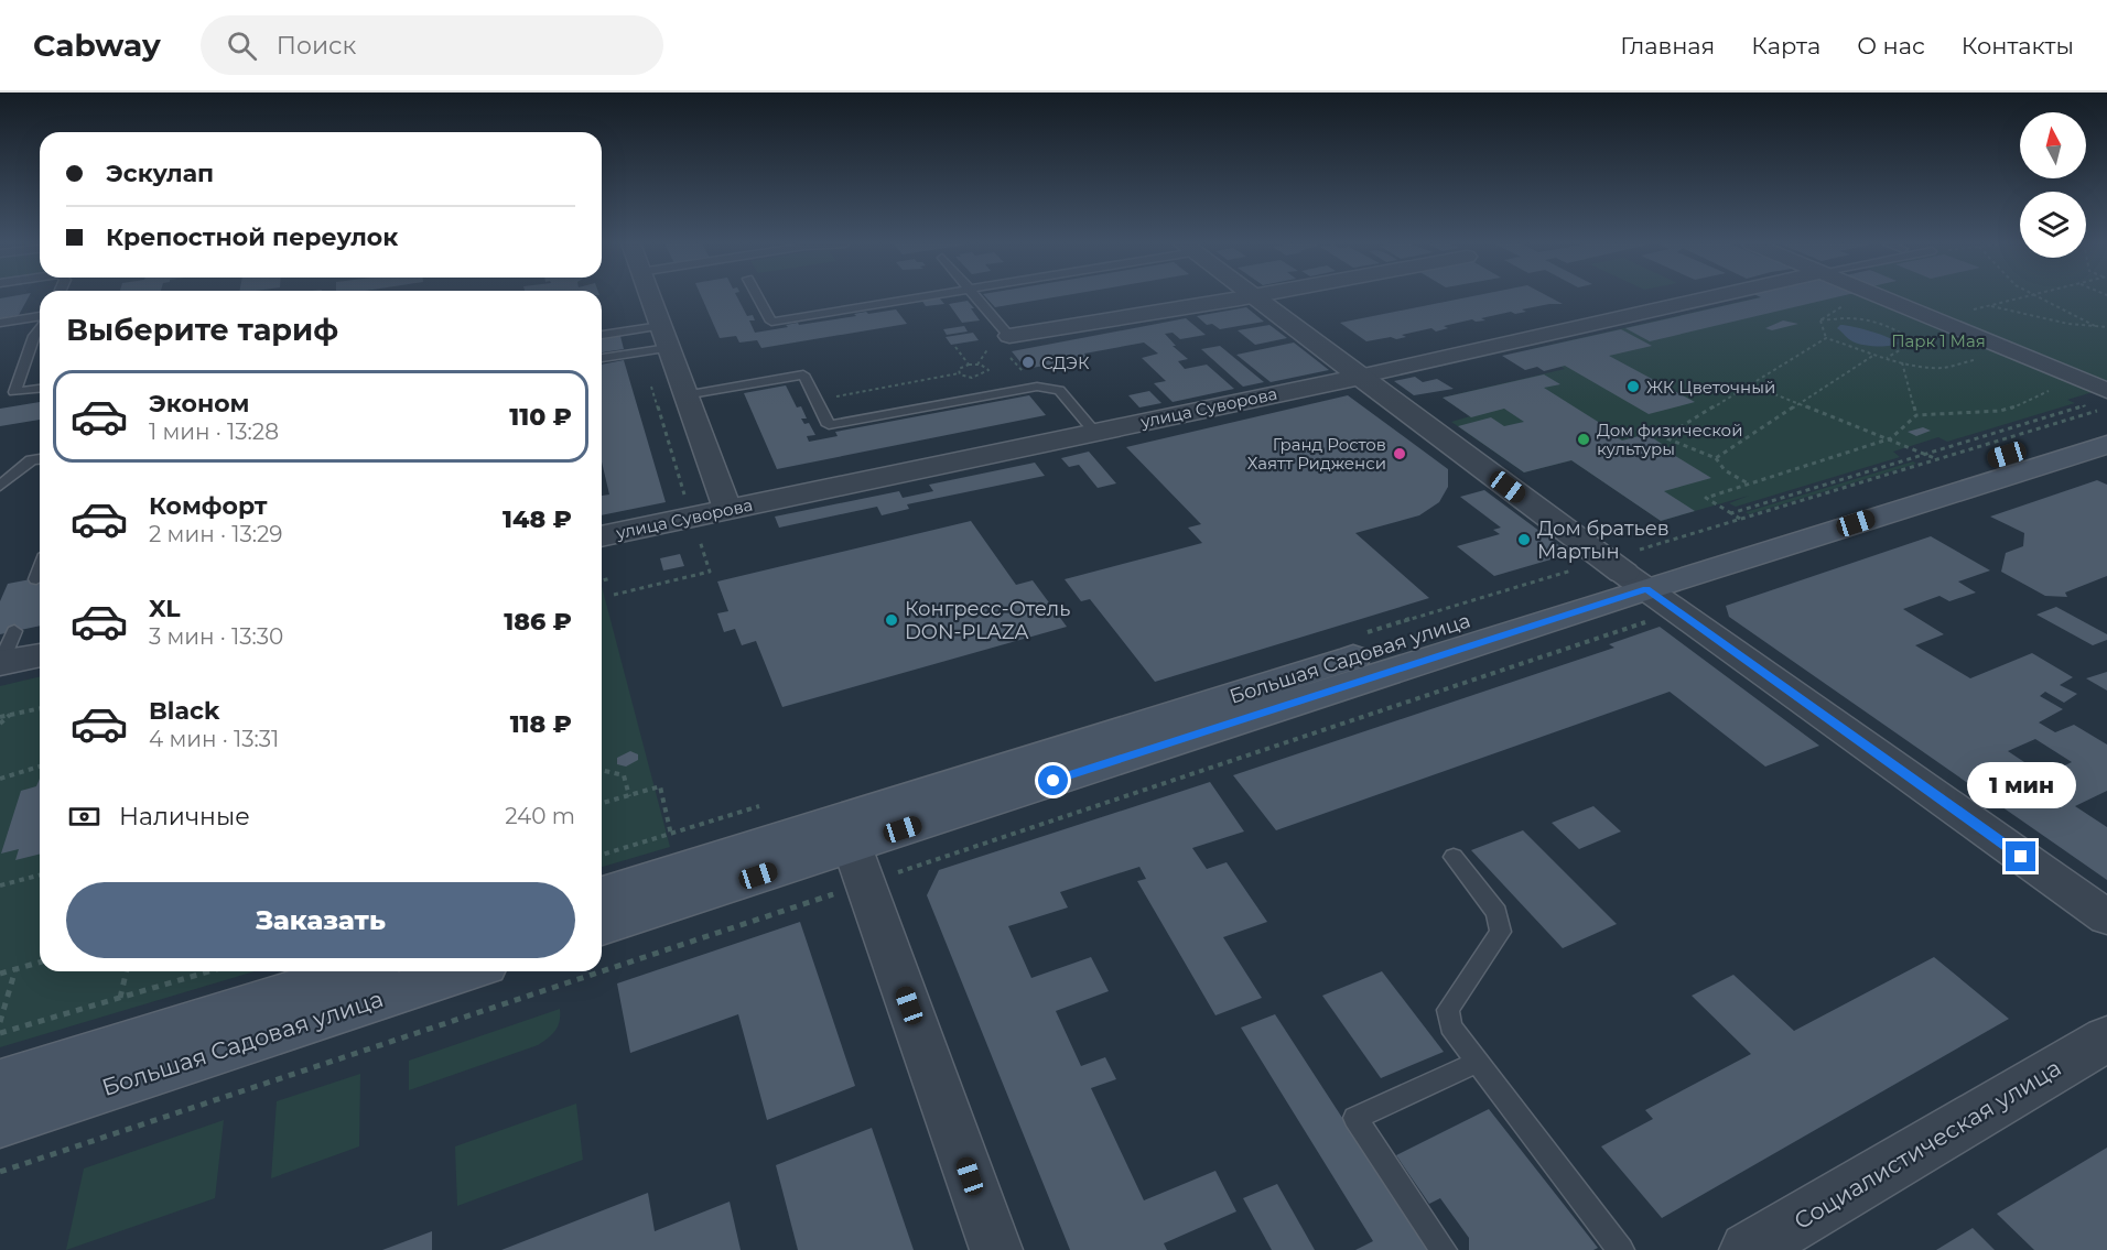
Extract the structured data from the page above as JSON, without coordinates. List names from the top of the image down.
{
  "streets": {
    "main road": ["Большая Садовая улица"],
    "street": ["улица Суворова", "Социалистическая улица"]
  },
  "parks": ["Парк 1 Мая"],
  "places": [
    "СДЭК",
    "ЖК Цветочный",
    "Дом физической культуры",
    "Гранд Ростов Хаятт Ридженси",
    "Дом братьев Мартын",
    "Конгресс-Отель DON-PLAZA"
  ],
  "north": "top",
  "page": {
    "header": "Cabway",
    "search": "Поиск",
    "nav": [
      "Главная",
      "Карта",
      "О нас",
      "Контакты"
    ],
    "banner": ["Эскулап", "Крепостной переулок"],
    "heading": "Выберите тариф",
    "list": [
      {
        "name": "Эконом",
        "note": "1 мин · 13:28",
        "value": "110 ₽"
      },
      {
        "name": "Комфорт",
        "note": "2 мин · 13:29",
        "value": "148 ₽"
      },
      {
        "name": "XL",
        "note": "3 мин · 13:30",
        "value": "186 ₽"
      },
      {
        "name": "Black",
        "note": "4 мин · 13:31",
        "value": "118 ₽"
      }
    ],
    "bubble": "1 мин",
    "pay": ["Наличные", "240 m"],
    "buttons": "Заказать"
  }
}
